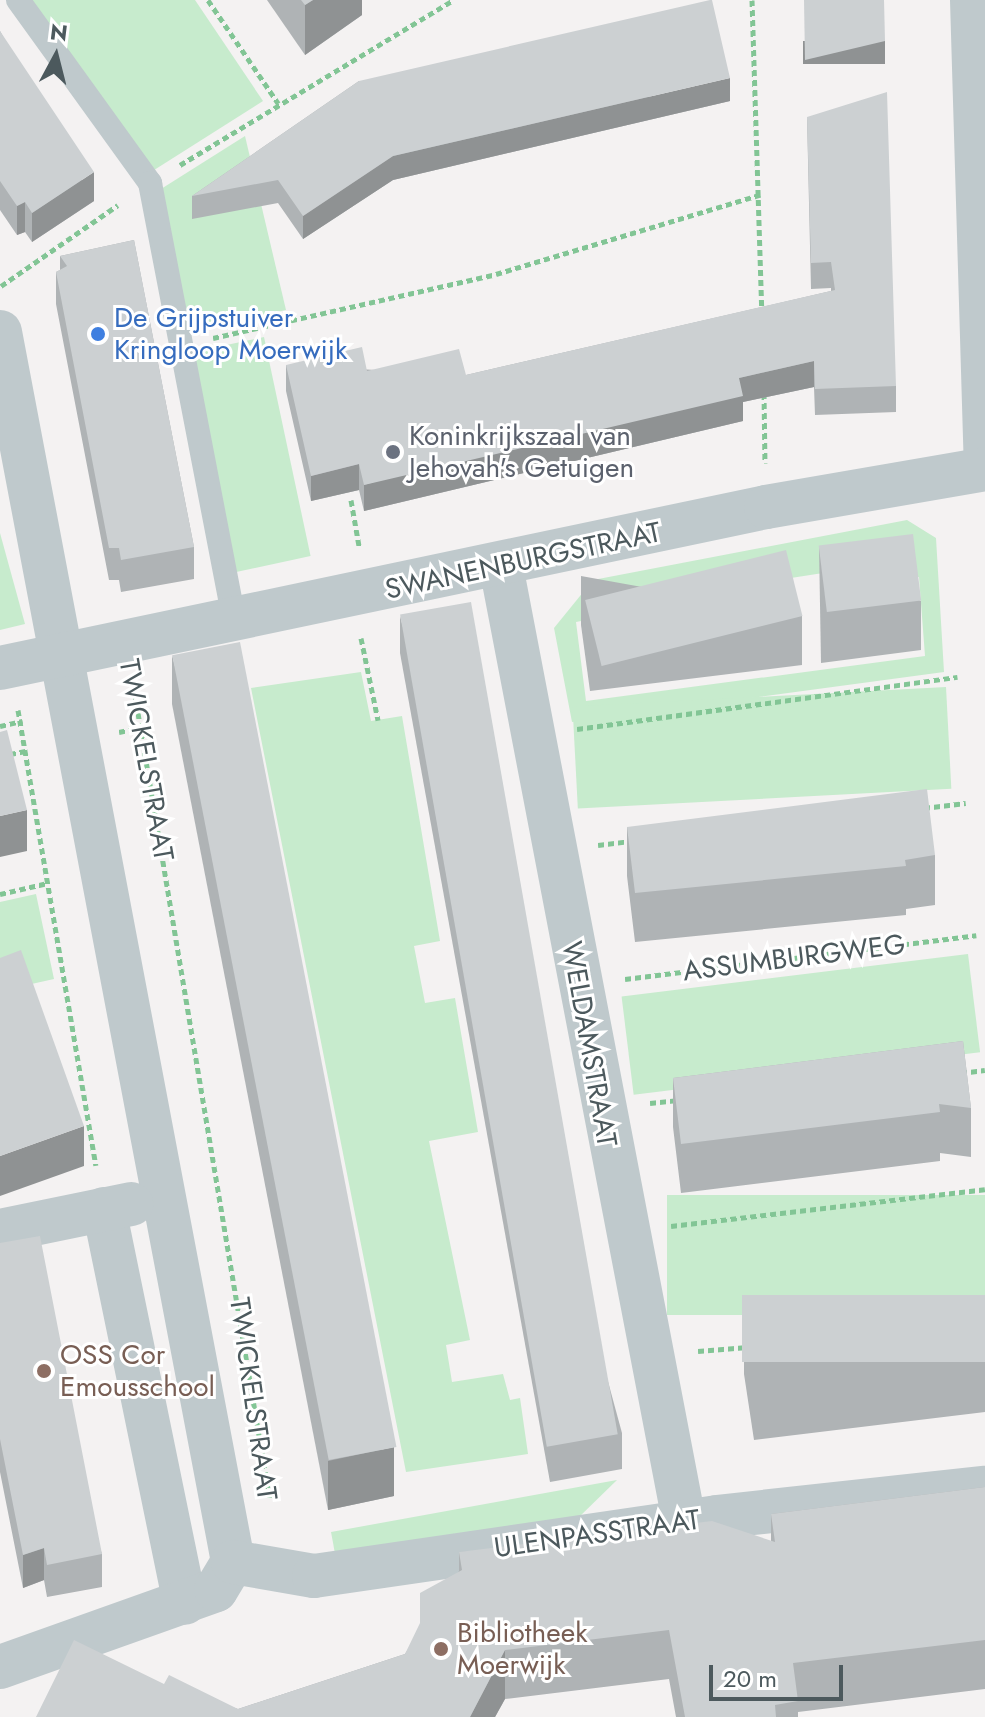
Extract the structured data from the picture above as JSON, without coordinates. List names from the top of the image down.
{
  "streets": {
    "street": [
      "SWANENBURGSTRAAT",
      "TWICKELSTRAAT",
      "WELDAMSTRAAT",
      "ULENPASSTRAAT"
    ],
    "path": ["ASSUMBURGWEG"]
  },
  "crossings": [
    ["SWANENBURGSTRAAT", "TWICKELSTRAAT"],
    ["SWANENBURGSTRAAT", "WELDAMSTRAAT"],
    ["TWICKELSTRAAT", "ULENPASSTRAAT"],
    ["WELDAMSTRAAT", "ULENPASSTRAAT"]
  ],
  "places": [
    "De Grijpstuiver Kringloop Moerwijk",
    "Koninkrijkszaal van Jehovah's Getuigen",
    "OSS Cor Emousschool",
    "Bibliotheek Moerwijk"
  ],
  "scale_bar": "20 m",
  "north": "top"
}
